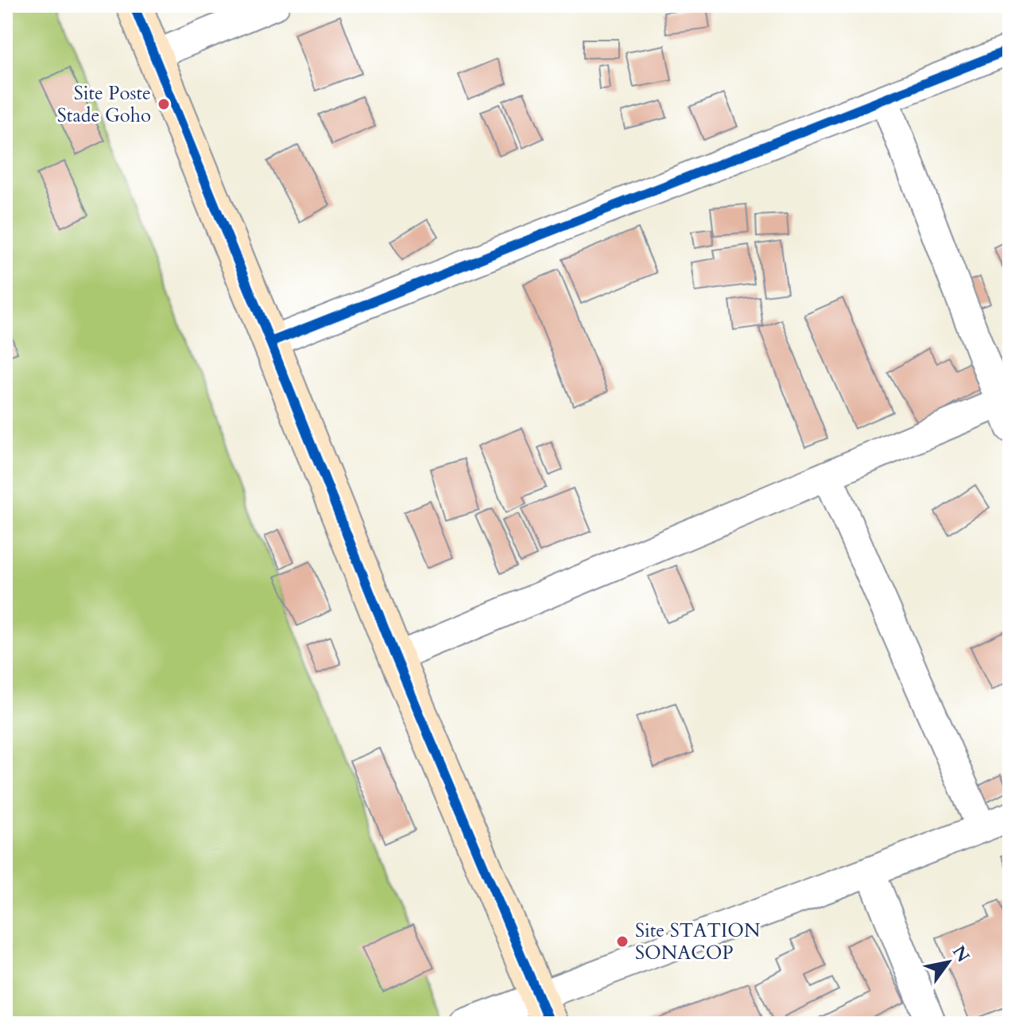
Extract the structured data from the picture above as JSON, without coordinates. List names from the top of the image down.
{
  "places": ["Site Poste Stade Goho", "Site STATION SONACOP"],
  "north": "top right"
}
